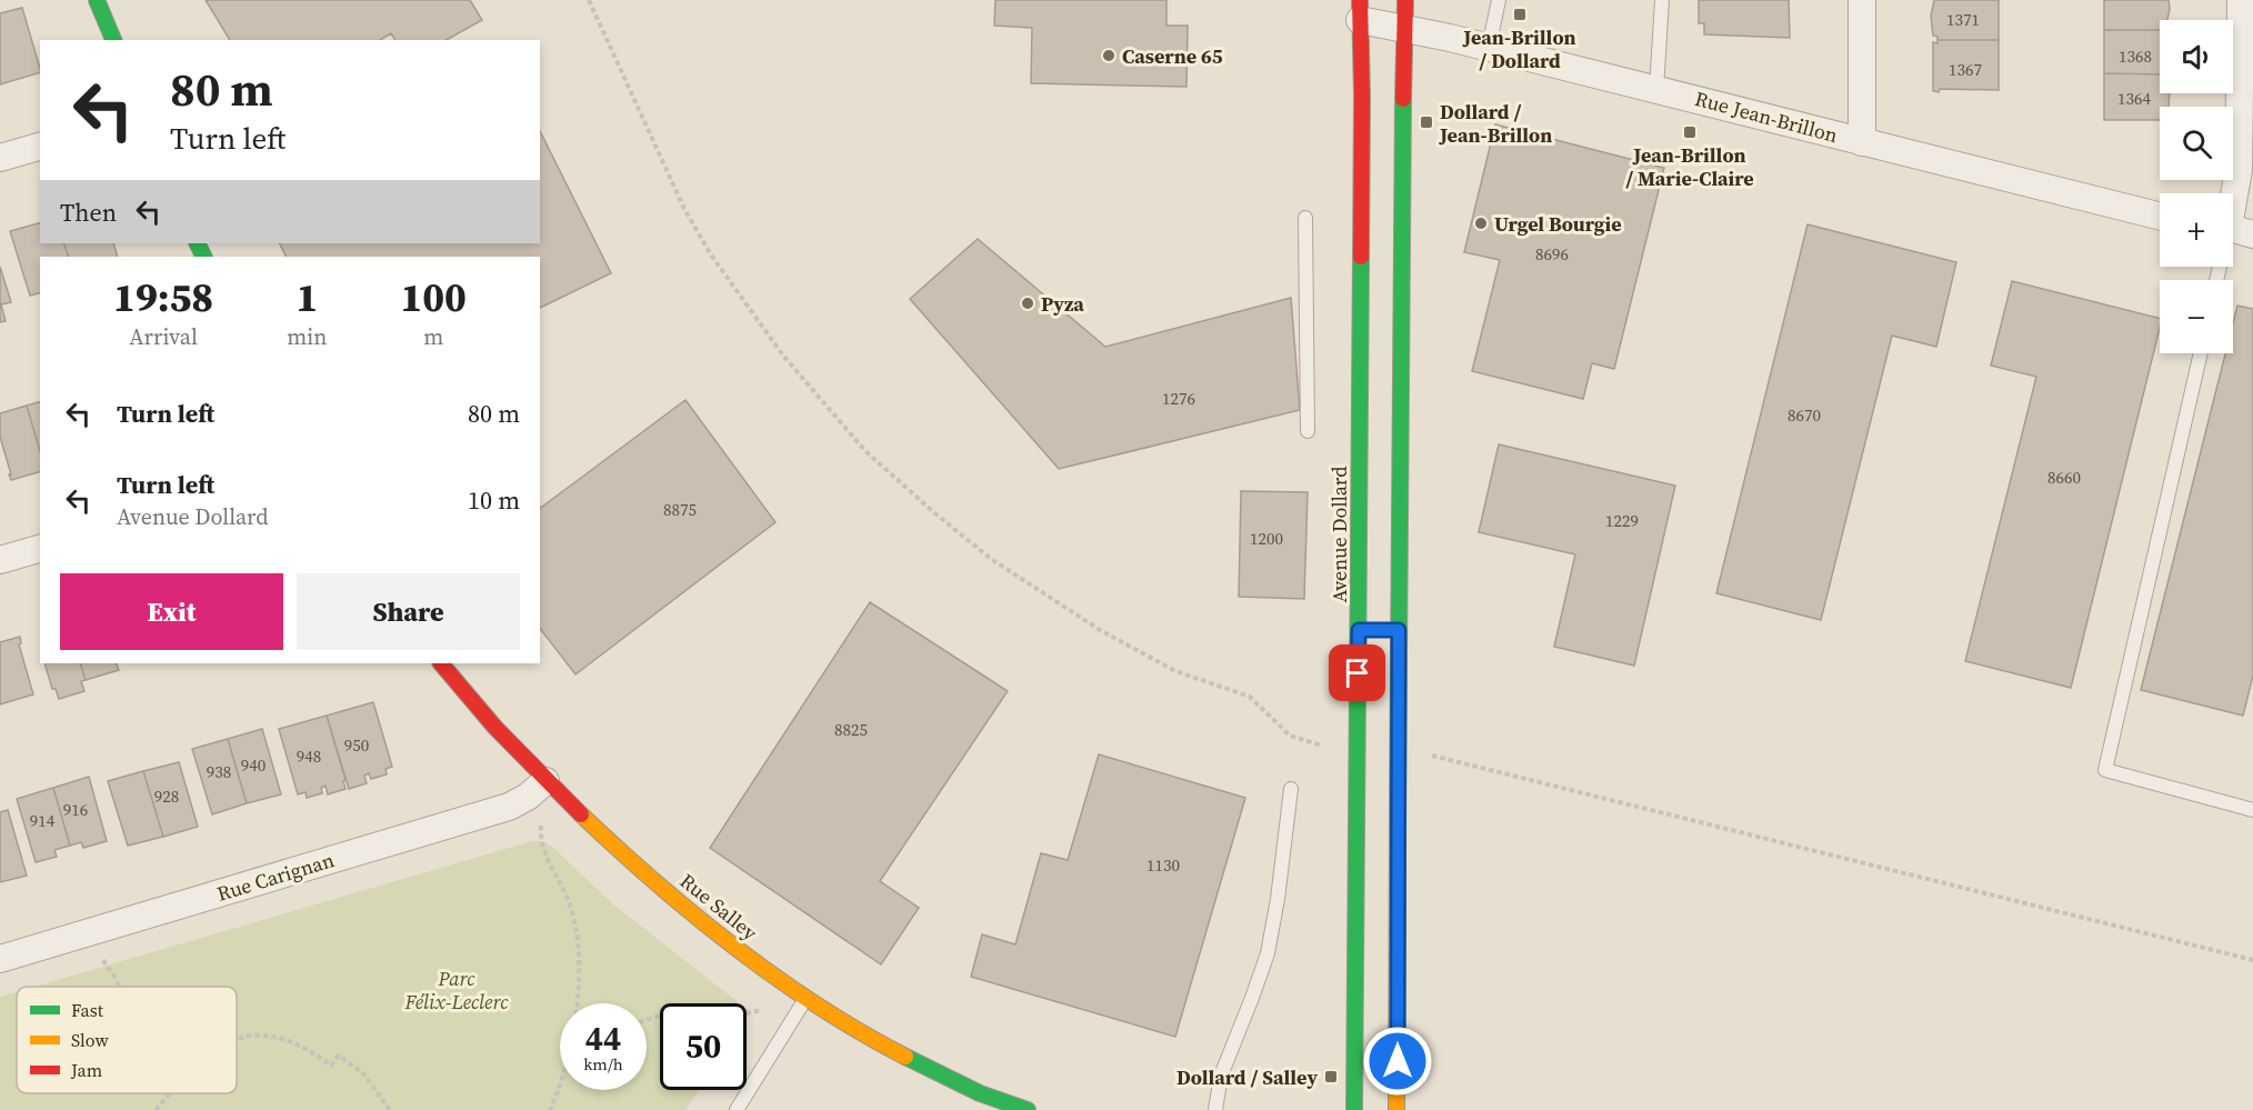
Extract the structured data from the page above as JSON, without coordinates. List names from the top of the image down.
{
  "streets": {
    "main road": ["Avenue Dollard", "Rue Salley"],
    "street": ["Rue Jean-Brillon", "Rue Carignan"]
  },
  "crossings": [
    ["Rue Jean-Brillon", "Avenue Dollard"],
    ["Rue Carignan", "Rue Salley"]
  ],
  "parks": ["Parc Félix-Leclerc"],
  "places": {
    "transit": [
      "Jean-Brillon / Dollard",
      "Dollard / Jean-Brillon",
      "Jean-Brillon / Marie-Claire",
      "Dollard / Salley"
    ],
    "other": ["Caserne 65", "Urgel Bourgie", "Pyza"]
  },
  "house_numbers": [
    "1371",
    "1368",
    "1367",
    "1364",
    "8696",
    "1276",
    "8670",
    "8660",
    "8875",
    "1229",
    "1200",
    "8825",
    "950",
    "948",
    "940",
    "938",
    "928",
    "916",
    "914",
    "1130"
  ],
  "legend": ["Fast", "Slow", "Jam"],
  "page": {
    "map_buttons": ["+", "−"],
    "turn": ["80 m", "Turn left"],
    "then": "Then",
    "eta": [
      "19:58",
      "Arrival",
      "1",
      "min",
      "100",
      "m"
    ],
    "list": [
      {
        "name": "Turn left",
        "value": "80 m"
      },
      {
        "name": "Turn left",
        "note": "Avenue Dollard",
        "value": "10 m"
      }
    ],
    "buttons": ["Exit", "Share"],
    "speed": "44 km/h",
    "limit": "50"
  }
}
